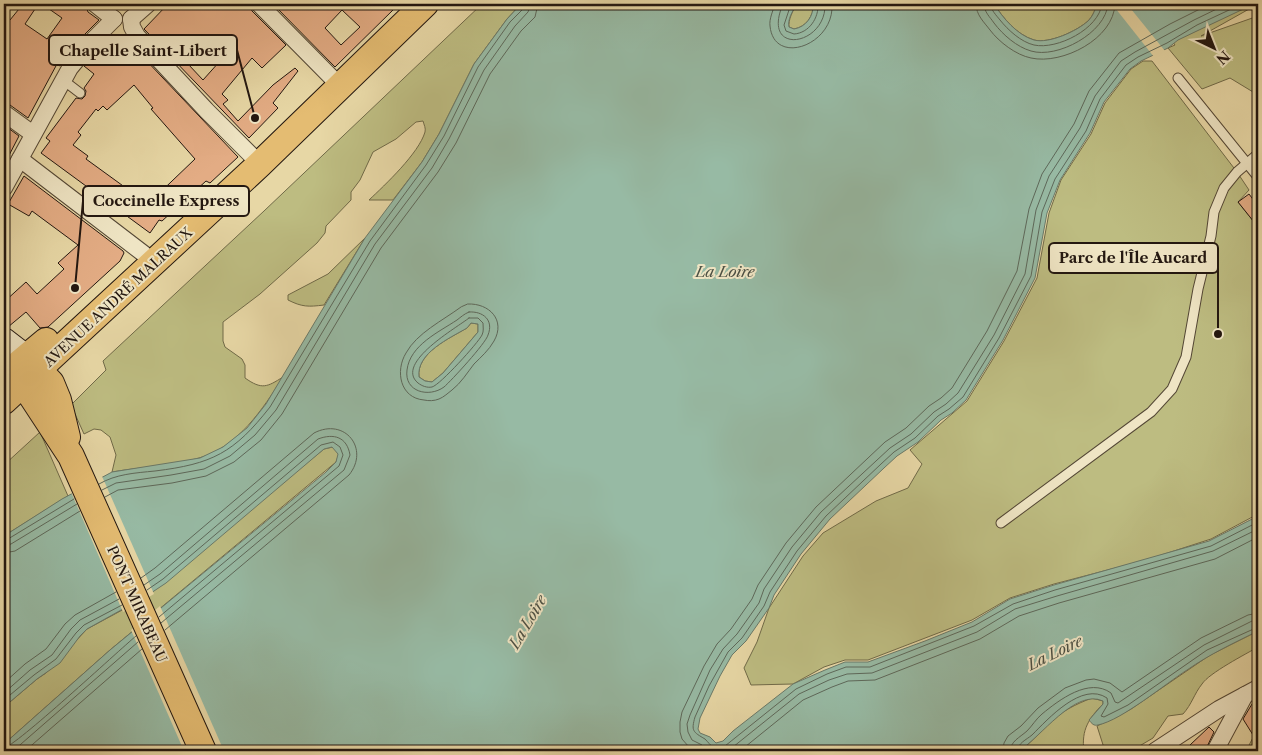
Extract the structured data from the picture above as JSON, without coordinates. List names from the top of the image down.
{
  "streets": {
    "main road": ["AVENUE ANDRÉ MALRAUX", "PONT MIRABEAU"]
  },
  "crossings": [
    ["AVENUE ANDRÉ MALRAUX", "PONT MIRABEAU"]
  ],
  "water": ["La Loire"],
  "places": ["Chapelle Saint-Libert", "Coccinelle Express", "Parc de l'Île Aucard"],
  "north": "bottom right"
}
